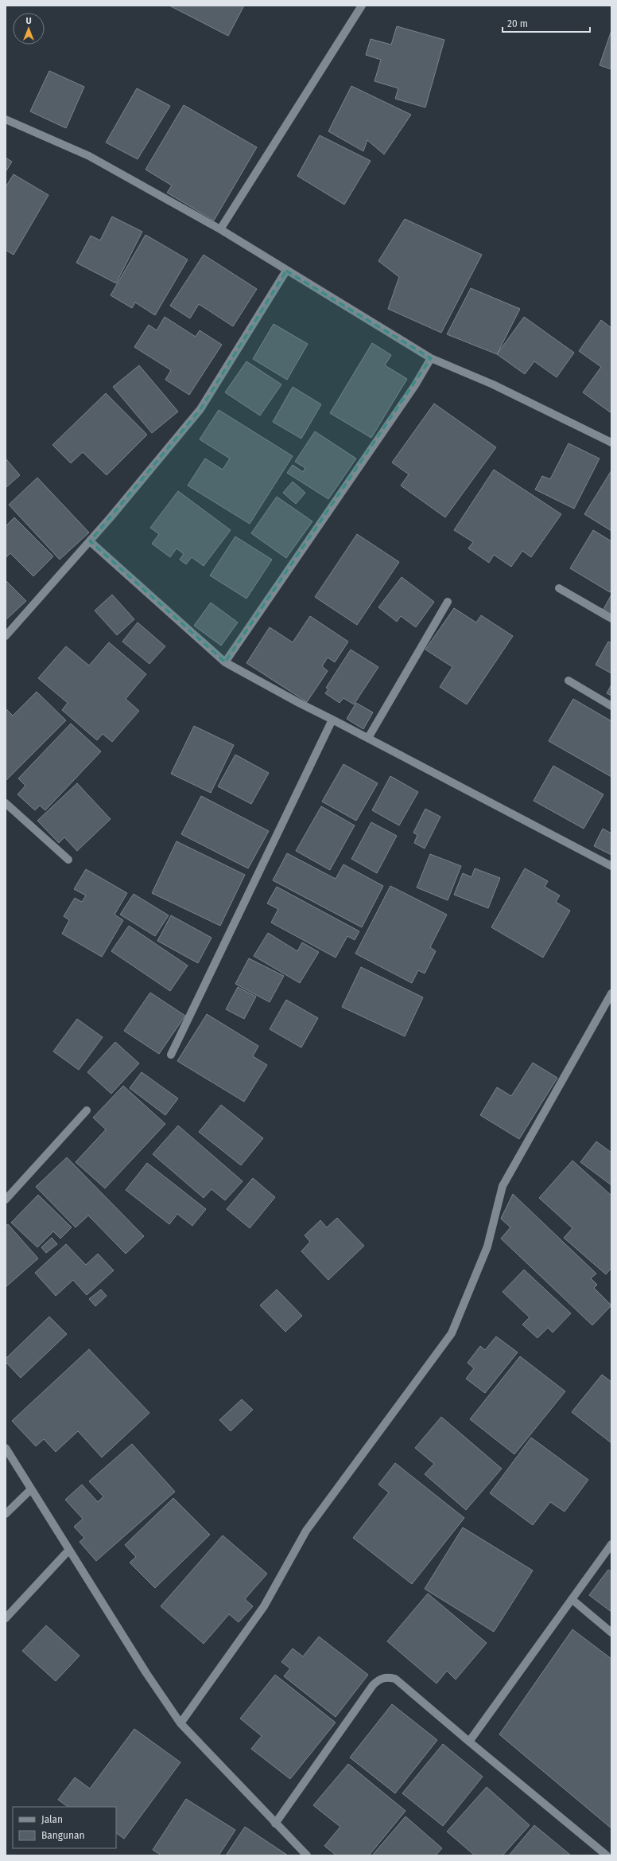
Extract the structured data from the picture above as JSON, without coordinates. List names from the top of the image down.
{
  "legend": ["Jalan", "Bangunan"],
  "scale_bar": "20 m",
  "north": "top"
}
